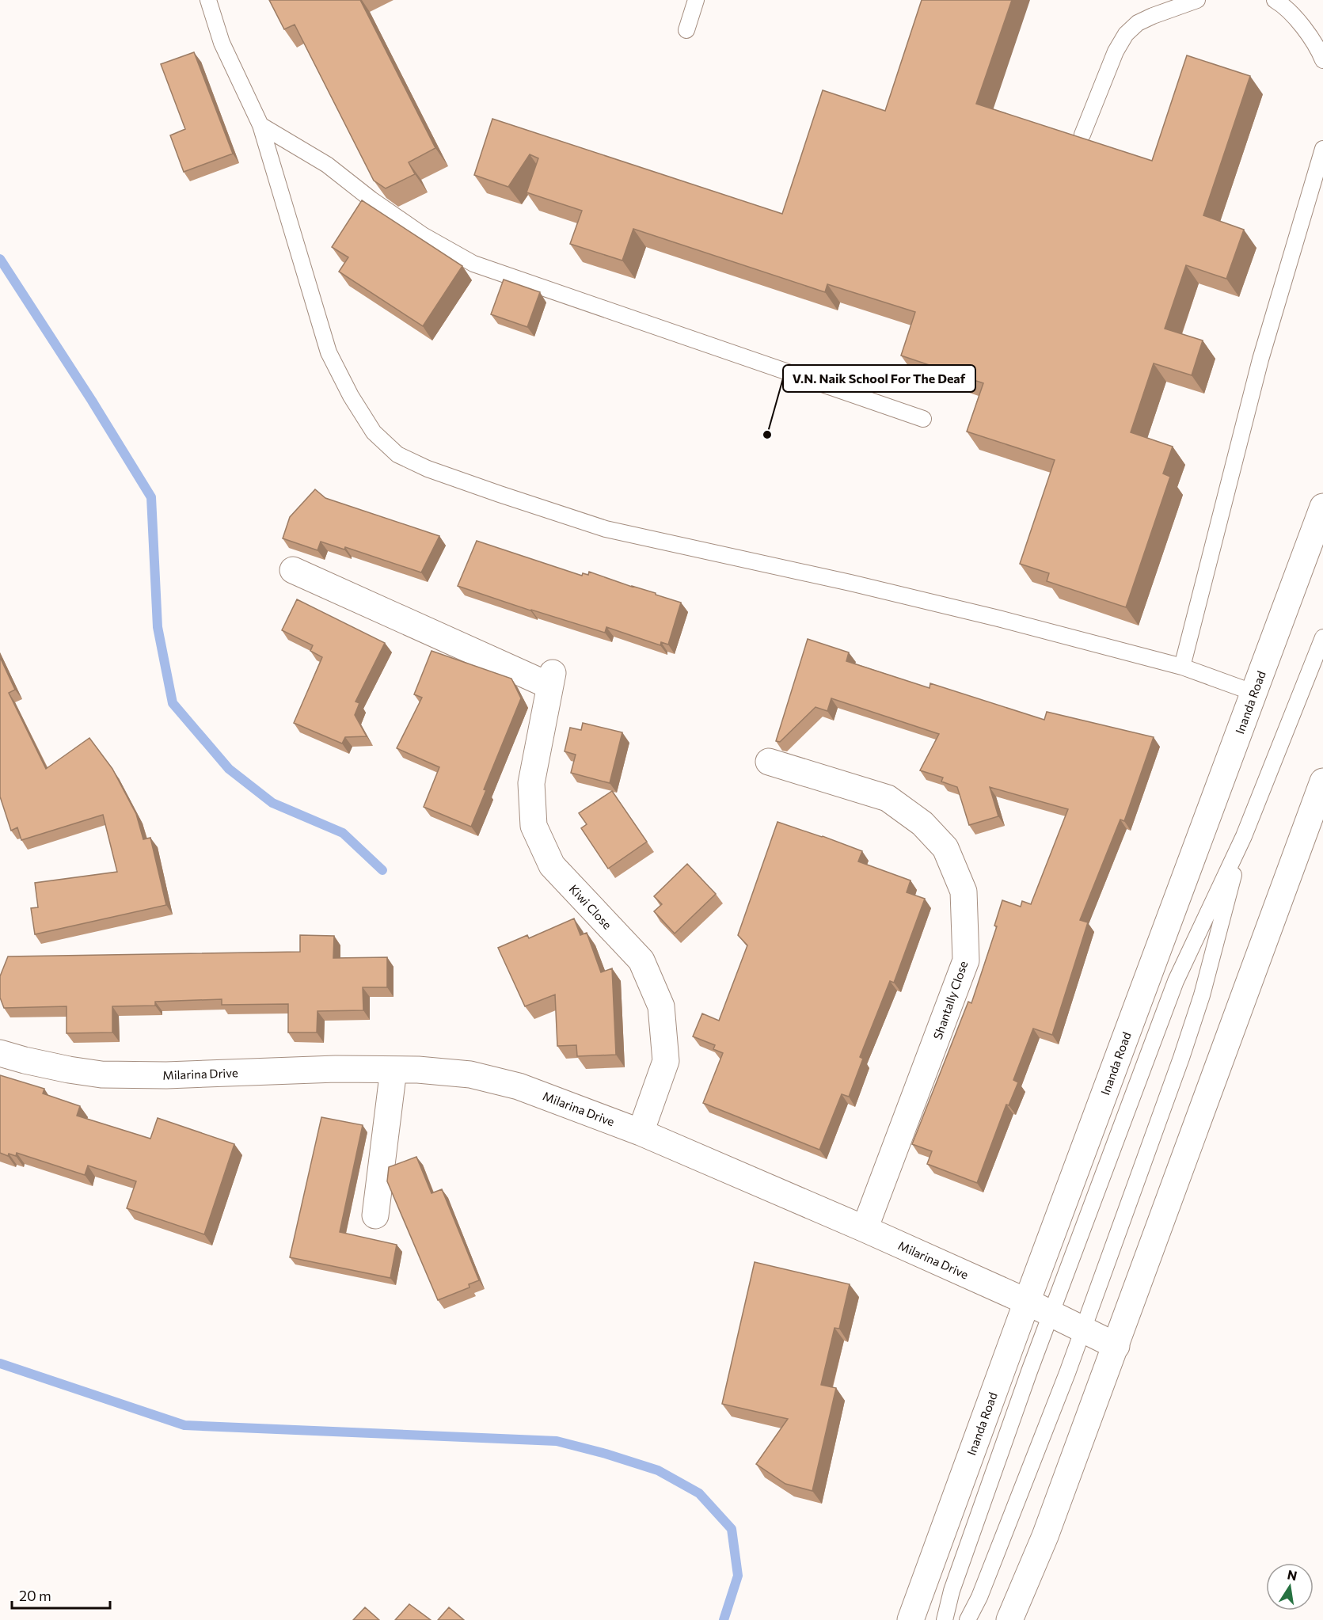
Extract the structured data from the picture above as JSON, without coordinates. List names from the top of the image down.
{
  "streets": {
    "street": [
      "Inanda Road",
      "Kiwi Close",
      "Shantally Close",
      "Milarina Drive"
    ]
  },
  "crossings": [
    ["Inanda Road", "Milarina Drive"],
    ["Kiwi Close", "Milarina Drive"],
    ["Shantally Close", "Milarina Drive"]
  ],
  "places": ["V.N. Naik School For The Deaf"],
  "scale_bar": "20 m",
  "north": "top"
}
